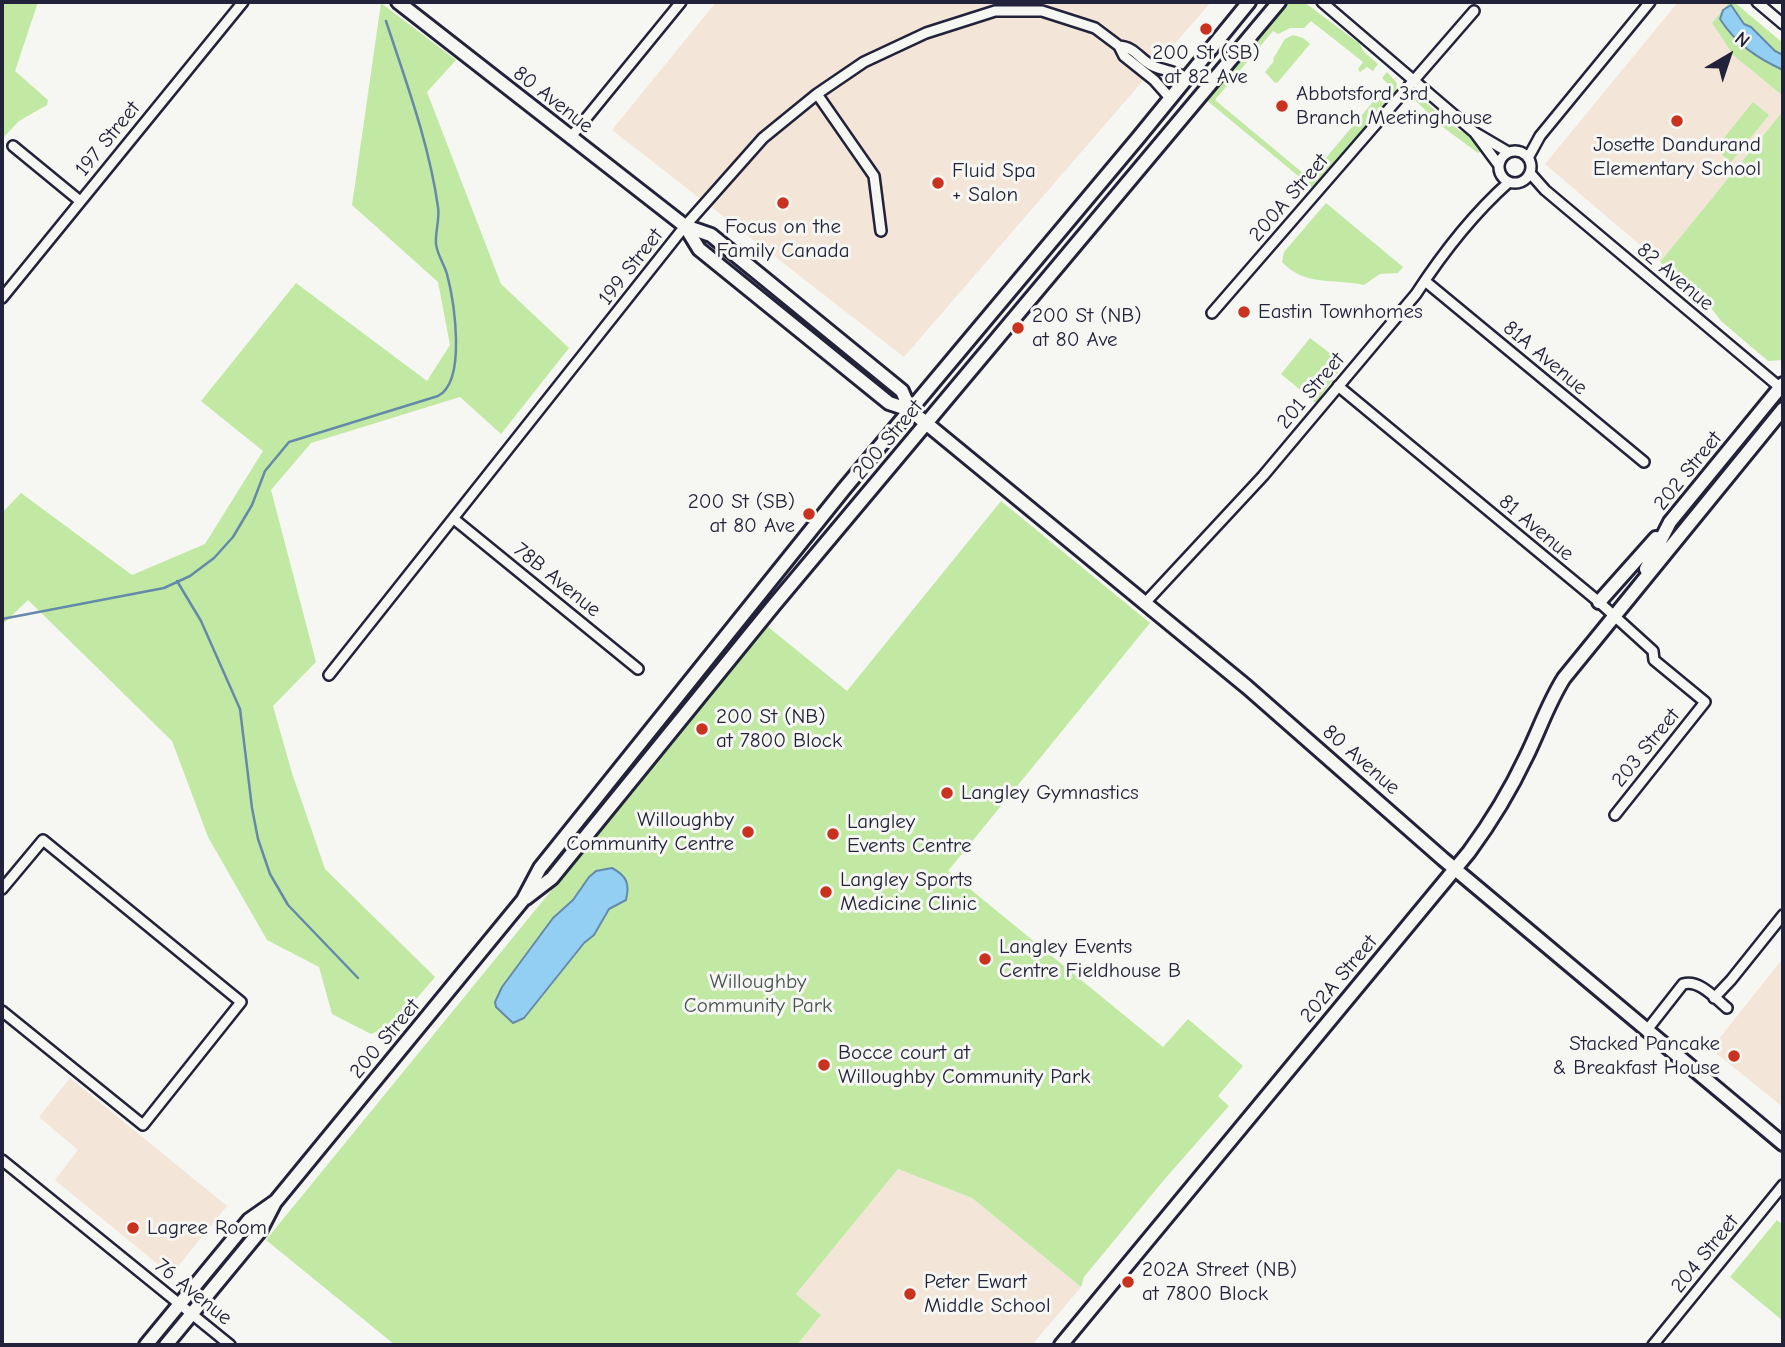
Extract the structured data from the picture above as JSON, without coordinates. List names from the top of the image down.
{
  "streets": {
    "main road": [
      "80 Avenue",
      "200 Street",
      "202 Street",
      "202A Street"
    ],
    "street": [
      "197 Street",
      "200A Street",
      "199 Street",
      "82 Avenue",
      "81A Avenue",
      "201 Street",
      "81 Avenue",
      "78B Avenue",
      "203 Street",
      "204 Street",
      "76 Avenue"
    ]
  },
  "crossings": [
    ["80 Avenue", "199 Street"],
    ["80 Avenue", "201 Street"],
    ["80 Avenue", "200 Street"],
    ["80 Avenue", "202A Street"],
    ["199 Street", "78B Avenue"],
    ["82 Avenue", "201 Street"],
    ["82 Avenue", "202 Street"],
    ["81A Avenue", "201 Street"],
    ["201 Street", "81 Avenue"],
    ["200 Street", "76 Avenue"],
    ["202 Street", "81 Avenue"],
    ["202 Street", "202A Street"],
    ["81 Avenue", "203 Street"],
    ["81 Avenue", "202A Street"]
  ],
  "parks": ["Willoughby Community Park"],
  "places": [
    "200 St (SB) at 82 Ave",
    "Abbotsford 3rd Branch Meetinghouse",
    "Josette Dandurand Elementary School",
    "Fluid Spa + Salon",
    "Focus on the Family Canada",
    "Eastin Townhomes",
    "200 St (NB) at 80 Ave",
    "200 St (SB) at 80 Ave",
    "200 St (NB) at 7800 Block",
    "Langley Gymnastics",
    "Willoughby Community Centre",
    "Langley Events Centre",
    "Langley Sports Medicine Clinic",
    "Langley Events Centre Fieldhouse B",
    "Stacked Pancake & Breakfast House",
    "Bocce court at Willoughby Community Park",
    "Lagree Room",
    "202A Street (NB) at 7800 Block",
    "Peter Ewart Middle School"
  ],
  "north": "top right"
}
